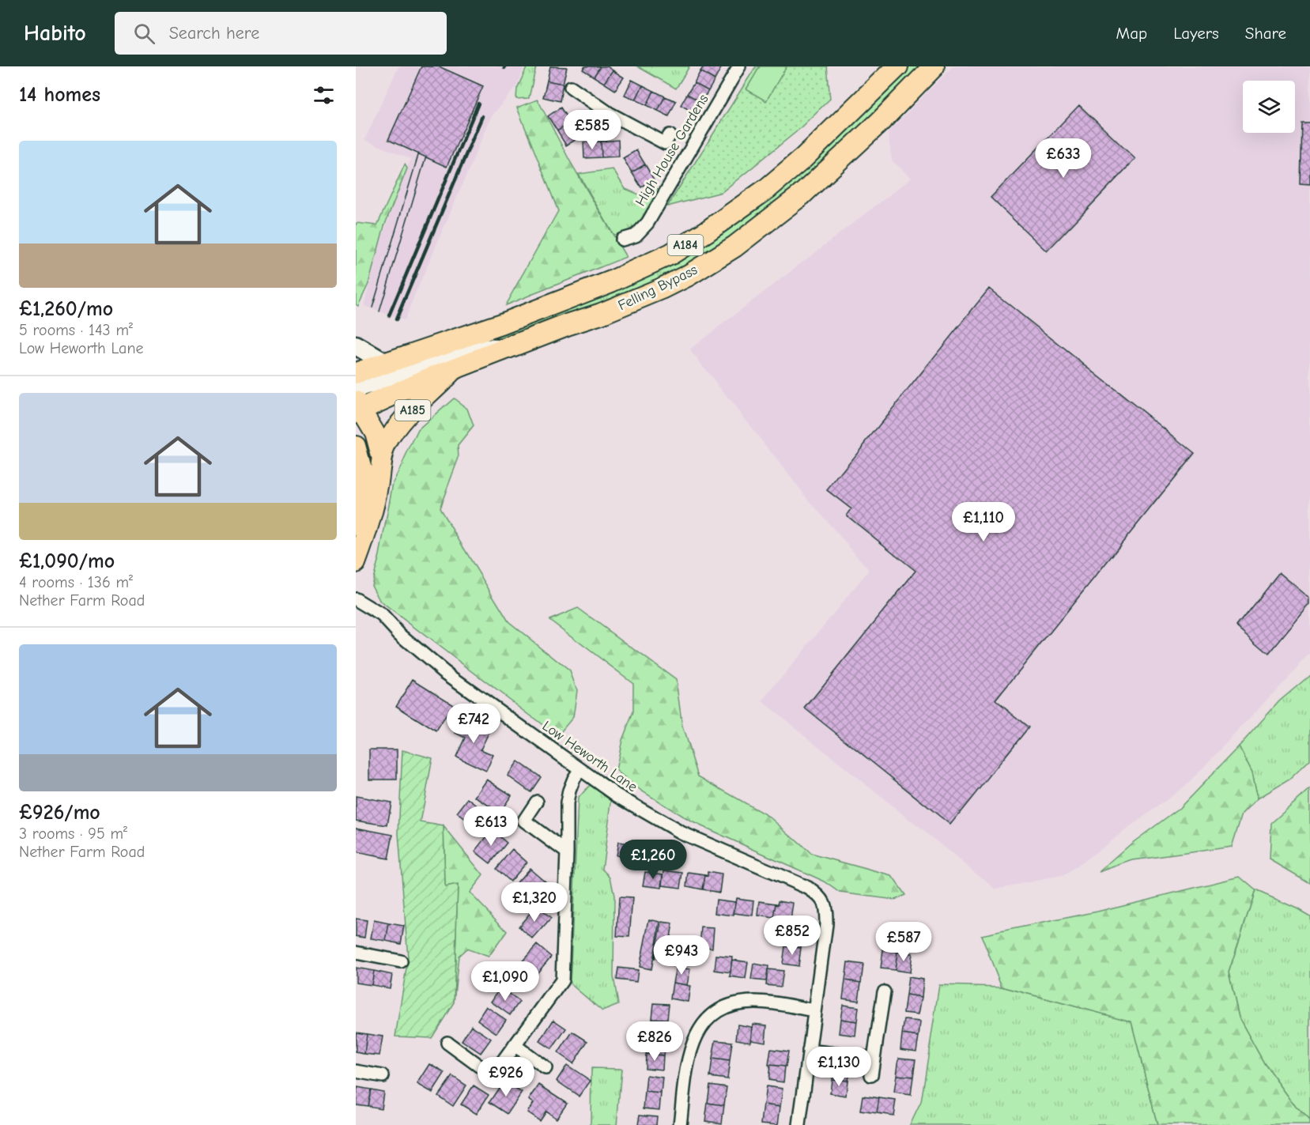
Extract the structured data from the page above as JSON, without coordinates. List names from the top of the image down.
{
  "streets": {
    "highway": ["A184", "Felling Bypass"],
    "main road": ["A185"],
    "street": ["High House Gardens", "Low Heworth Lane"]
  },
  "crossings": [
    ["Felling Bypass", "A185"]
  ],
  "page": {
    "header": "Habito",
    "search": "Search here",
    "nav": ["Map", "Layers", "Share"],
    "heading": "14 homes",
    "price": [
      "£585",
      "£633",
      "£1,110",
      "£742",
      "£613",
      "£1,260",
      "£1,320",
      "£852",
      "£587",
      "£943",
      "£1,090",
      "£826",
      "£1,130",
      "£926"
    ],
    "list": [
      {
        "name": "£1,260/mo",
        "note": "5 rooms · 143 m² · Low Heworth Lane"
      },
      {
        "name": "£1,090/mo",
        "note": "4 rooms · 136 m² · Nether Farm Road"
      },
      {
        "name": "£926/mo",
        "note": "3 rooms · 95 m² · Nether Farm Road"
      }
    ]
  }
}
